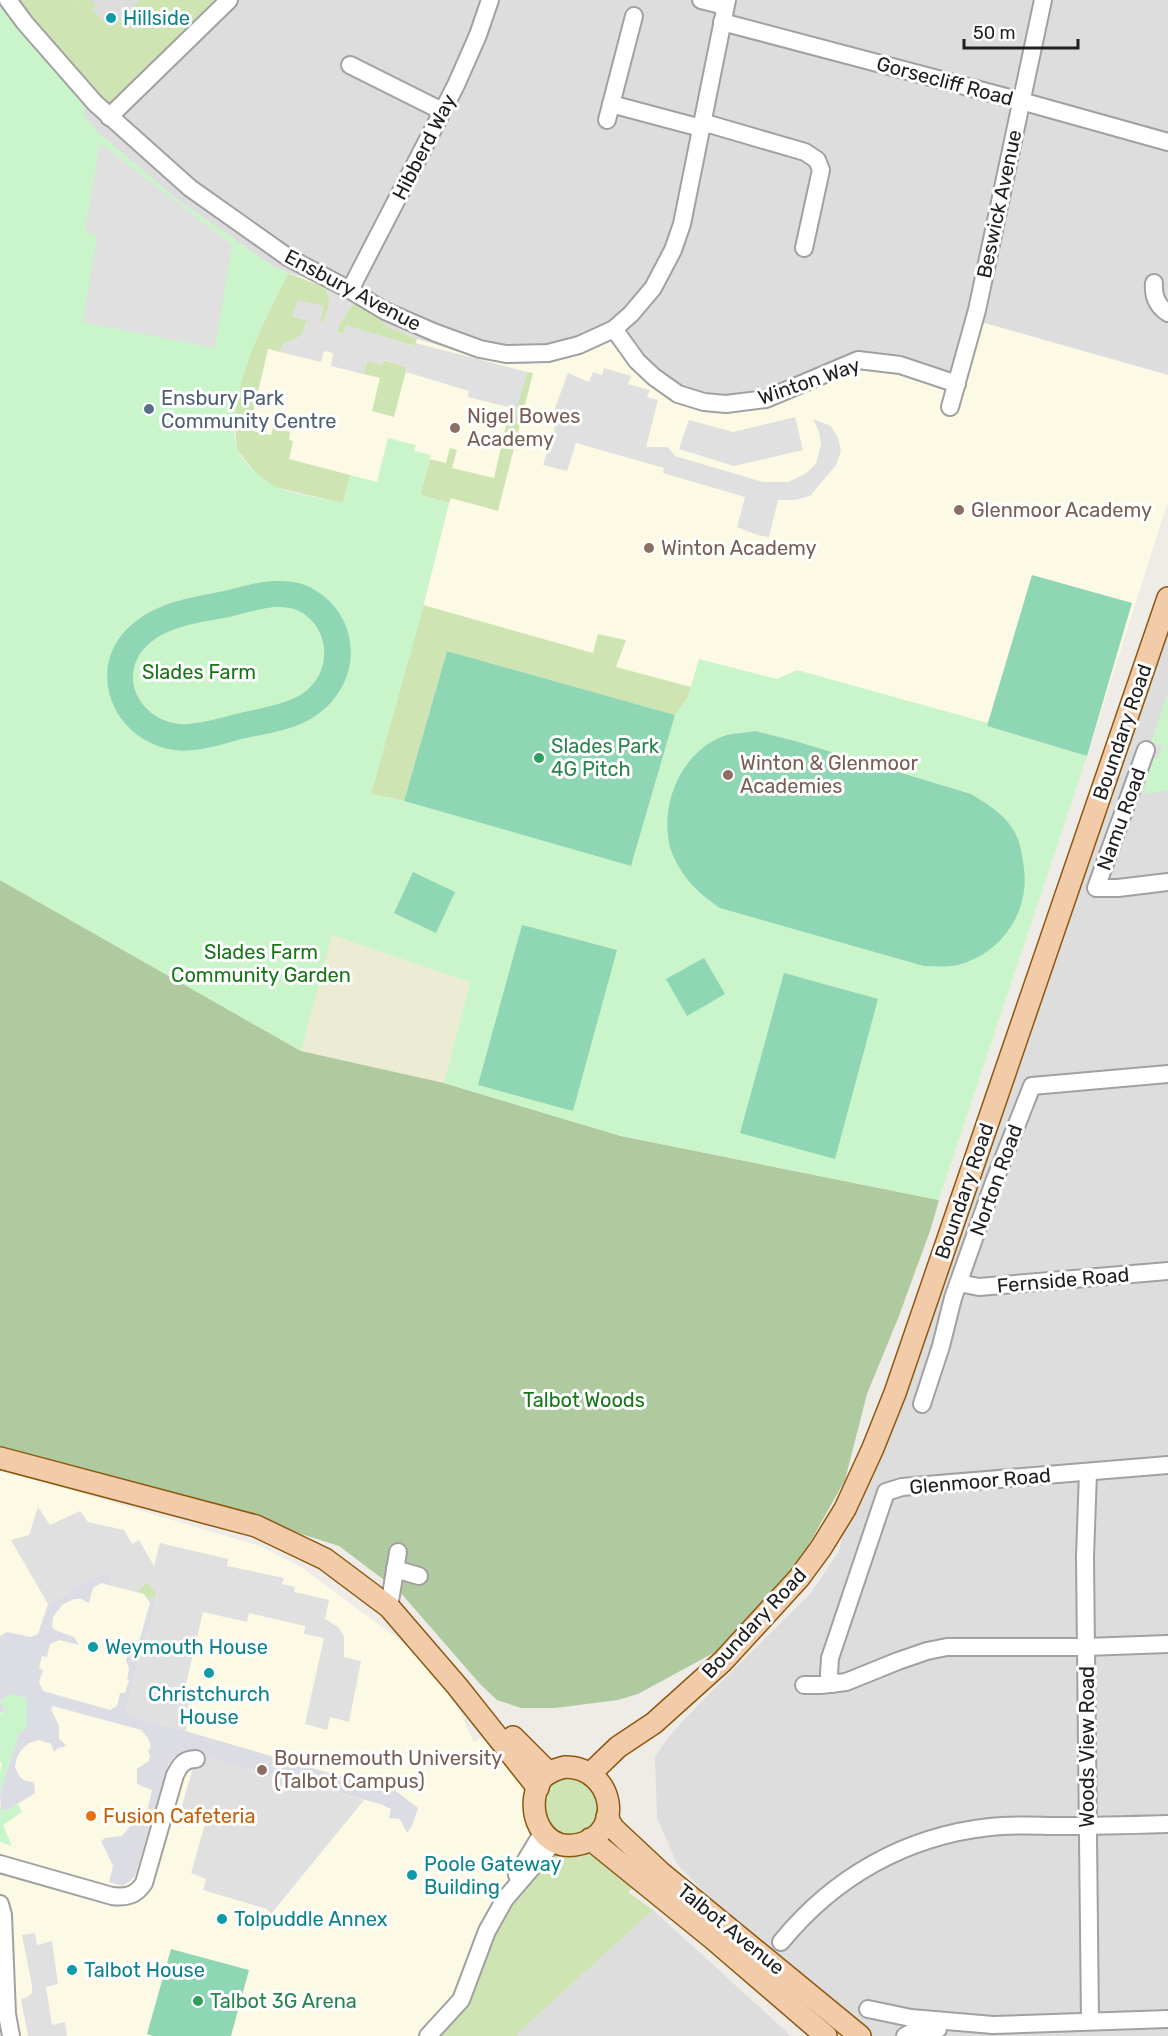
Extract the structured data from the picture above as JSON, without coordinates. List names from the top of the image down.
{
  "streets": {
    "main road": ["Boundary Road", "Talbot Avenue"],
    "street": [
      "Gorsecliff Road",
      "Hibberd Way",
      "Beswick Avenue",
      "Ensbury Avenue",
      "Winton Way",
      "Namu Road",
      "Norton Road",
      "Fernside Road",
      "Glenmoor Road",
      "Woods View Road"
    ]
  },
  "crossings": [
    ["Gorsecliff Road", "Beswick Avenue"],
    ["Gorsecliff Road", "Ensbury Avenue"],
    ["Hibberd Way", "Ensbury Avenue"],
    ["Beswick Avenue", "Winton Way"],
    ["Ensbury Avenue", "Winton Way"],
    ["Boundary Road", "Talbot Avenue"],
    ["Norton Road", "Fernside Road"],
    ["Glenmoor Road", "Woods View Road"]
  ],
  "parks": ["Slades Farm", "Slades Farm Community Garden", "Talbot Woods"],
  "places": [
    "Hillside",
    "Ensbury Park Community Centre",
    "Nigel Bowes Academy",
    "Glenmoor Academy",
    "Winton Academy",
    "Slades Park 4G Pitch",
    "Winton & Glenmoor Academies",
    "Weymouth House",
    "Christchurch House",
    "Bournemouth University (Talbot Campus)",
    "Fusion Cafeteria",
    "Poole Gateway Building",
    "Tolpuddle Annex",
    "Talbot House",
    "Talbot 3G Arena"
  ],
  "scale_bar": "50 m"
}
